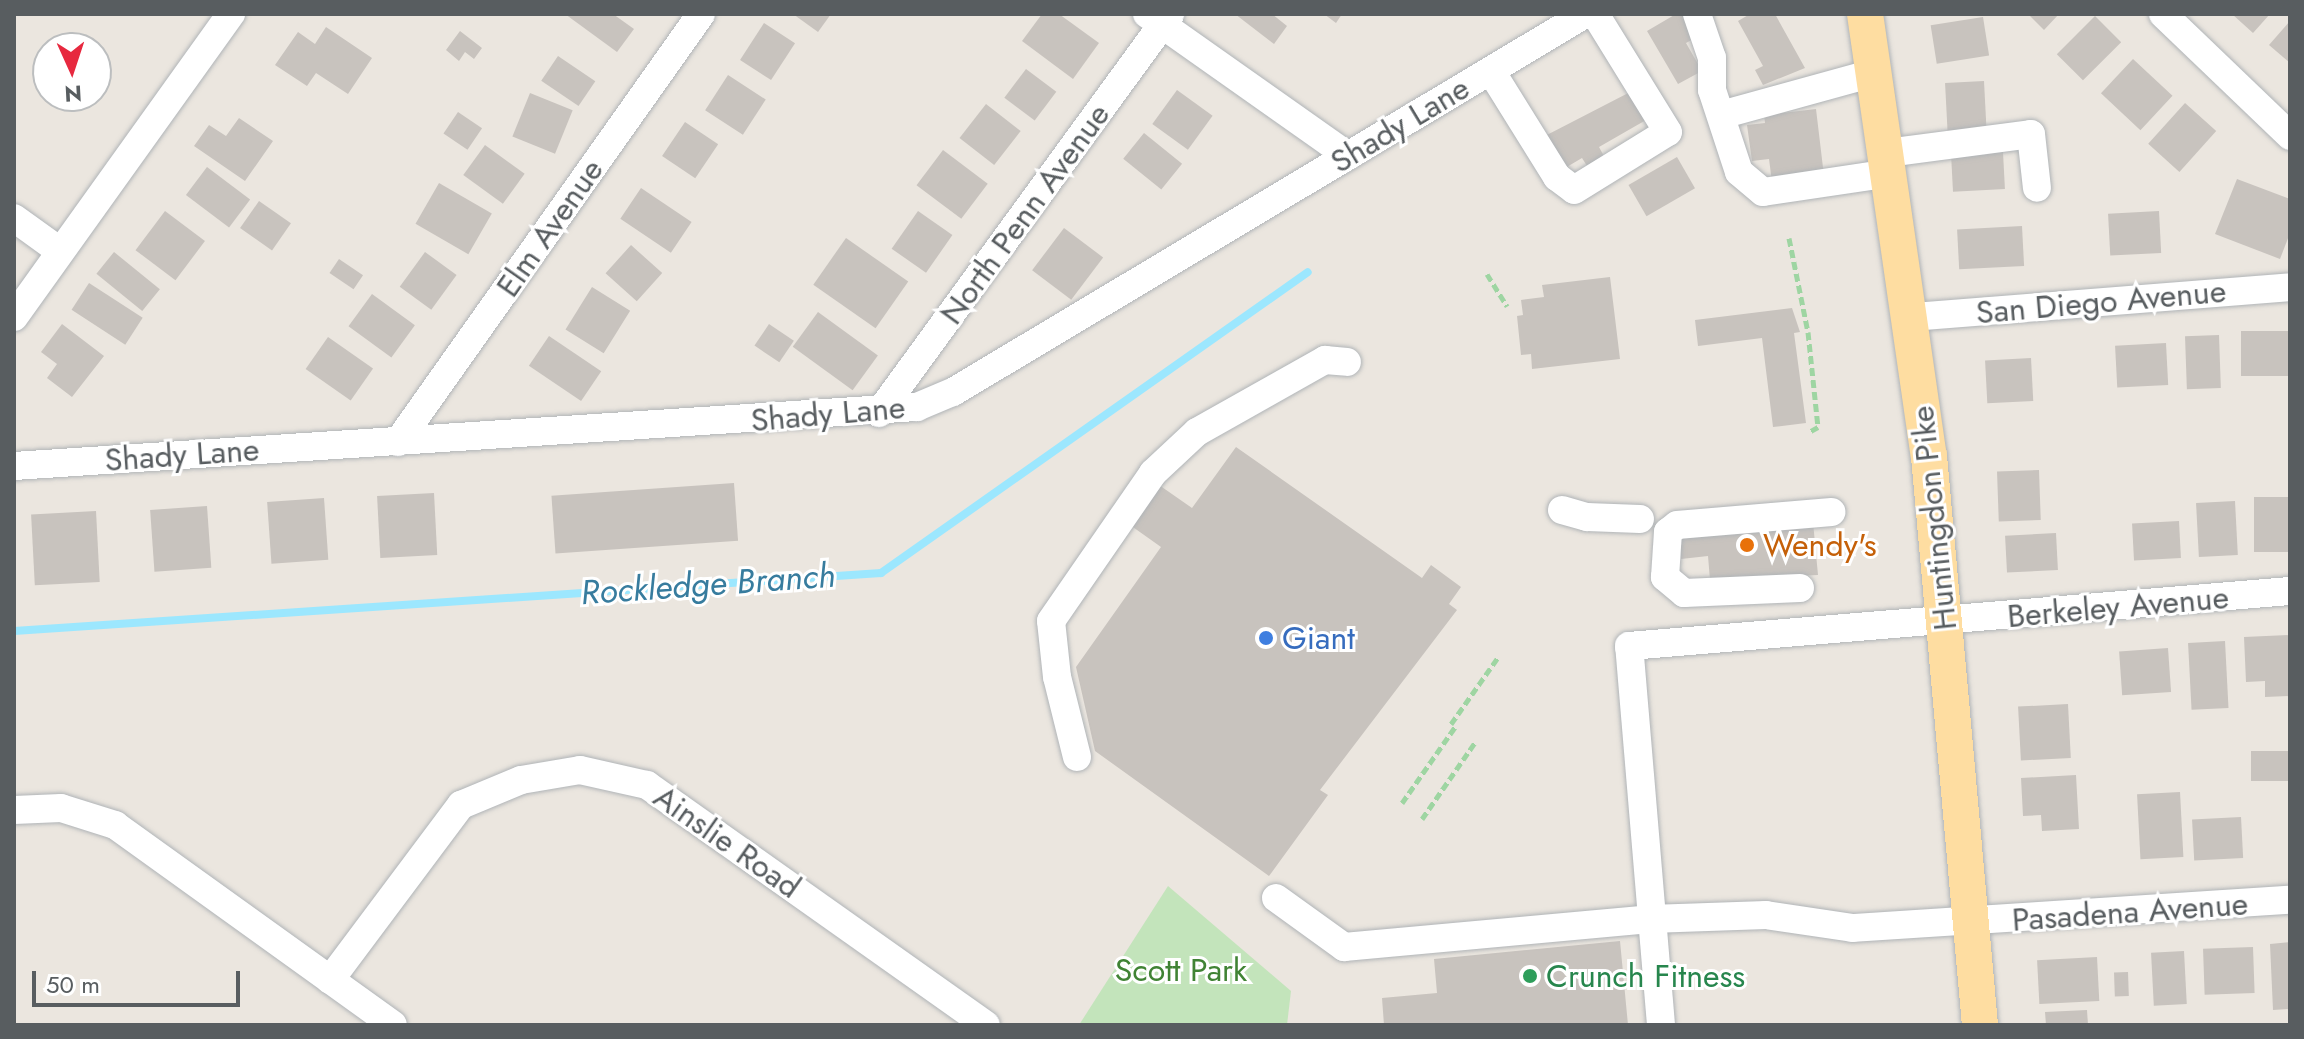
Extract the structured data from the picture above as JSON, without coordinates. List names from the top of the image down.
{
  "streets": {
    "main road": ["Huntingdon Pike"],
    "street": [
      "Shady Lane",
      "North Penn Avenue",
      "Elm Avenue",
      "San Diego Avenue",
      "Berkeley Avenue",
      "Ainslie Road",
      "Pasadena Avenue"
    ]
  },
  "crossings": [
    ["Shady Lane", "North Penn Avenue"],
    ["Shady Lane", "Elm Avenue"],
    ["San Diego Avenue", "Huntingdon Pike"],
    ["Huntingdon Pike", "Berkeley Avenue"],
    ["Huntingdon Pike", "Pasadena Avenue"],
    ["Berkeley Avenue", "Pasadena Avenue"]
  ],
  "water": ["Rockledge Branch"],
  "parks": ["Scott Park"],
  "places": ["Wendy's", "Giant", "Crunch Fitness"],
  "scale_bar": "50 m",
  "north": "bottom"
}
